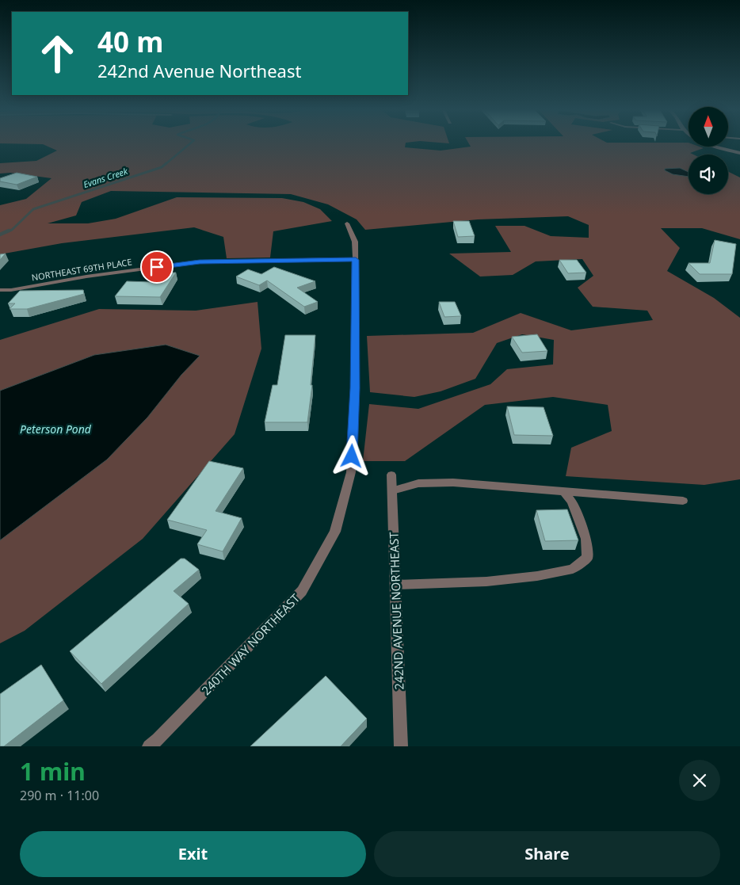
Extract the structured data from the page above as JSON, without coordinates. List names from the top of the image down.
{
  "streets": {
    "street": ["NORTHEAST 69TH PLACE", "242ND AVENUE NORTHEAST", "240TH WAY NORTHEAST"]
  },
  "crossings": [
    ["NORTHEAST 69TH PLACE", "240TH WAY NORTHEAST"]
  ],
  "water": ["Evans Creek", "Peterson Pond"],
  "north": "top",
  "page": {
    "turn": ["40 m", "242nd Avenue Northeast"],
    "heading": ["1 min", "290 m · 11:00"],
    "buttons": ["Exit", "Share"]
  }
}
